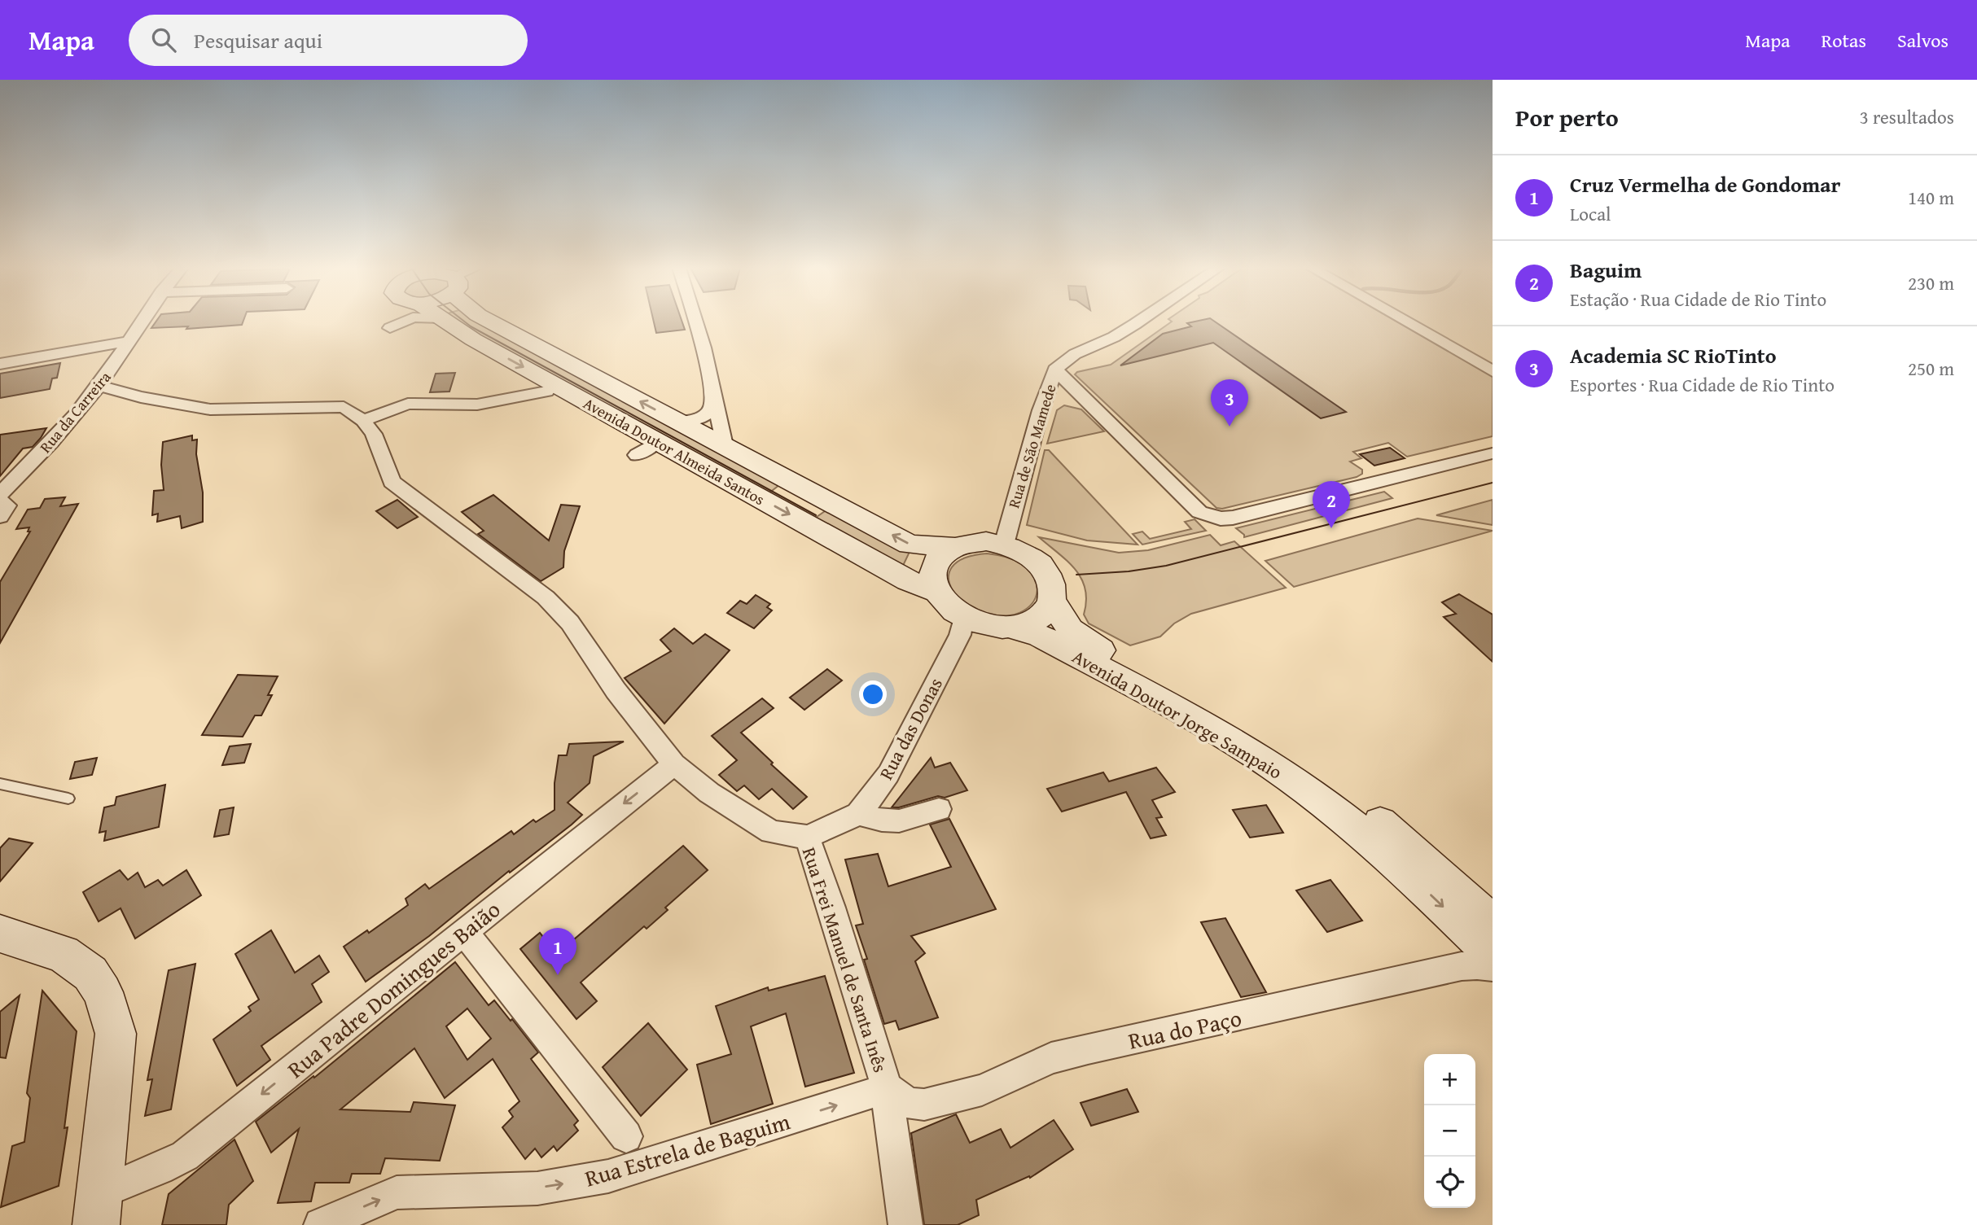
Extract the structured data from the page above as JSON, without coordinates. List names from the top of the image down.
{
  "streets": {
    "main road": ["Avenida Doutor Almeida Santos", "Avenida Doutor Jorge Sampaio"],
    "street": [
      "Rua da Carreira",
      "Rua de São Mamede",
      "Rua das Donas",
      "Rua Frei Manuel de Santa Inês",
      "Rua Padre Domingues Baião",
      "Rua do Paço",
      "Rua Estrela de Baguim"
    ]
  },
  "crossings": [
    ["Rua da Carreira", "Rua Frei Manuel de Santa Inês"],
    ["Rua de São Mamede", "Avenida Doutor Almeida Santos"],
    ["Rua de São Mamede", "Avenida Doutor Jorge Sampaio"],
    ["Rua de São Mamede", "Rua das Donas"],
    ["Avenida Doutor Almeida Santos", "Avenida Doutor Jorge Sampaio"],
    ["Avenida Doutor Almeida Santos", "Rua das Donas"],
    ["Avenida Doutor Jorge Sampaio", "Rua das Donas"],
    ["Rua das Donas", "Rua Frei Manuel de Santa Inês"],
    ["Rua Frei Manuel de Santa Inês", "Rua Padre Domingues Baião"],
    ["Rua Frei Manuel de Santa Inês", "Rua do Paço"],
    ["Rua Frei Manuel de Santa Inês", "Rua Estrela de Baguim"],
    ["Rua do Paço", "Rua Estrela de Baguim"]
  ],
  "one_way": ["Rua Padre Domingues Baião", "Rua Estrela de Baguim"],
  "page": {
    "header": "Mapa",
    "search": "Pesquisar aqui",
    "nav": ["Mapa", "Rotas", "Salvos"],
    "heading": ["Por perto", "3 resultados"],
    "list": [
      {
        "mark": "1",
        "name": "Cruz Vermelha de Gondomar",
        "note": "Local",
        "value": "140 m"
      },
      {
        "mark": "2",
        "name": "Baguim",
        "note": "Estação · Rua Cidade de Rio Tinto",
        "value": "230 m"
      },
      {
        "mark": "3",
        "name": "Academia SC RioTinto",
        "note": "Esportes · Rua Cidade de Rio Tinto",
        "value": "250 m"
      }
    ],
    "pins": ["3", "2", "1"],
    "map_buttons": ["+", "−"]
  }
}
